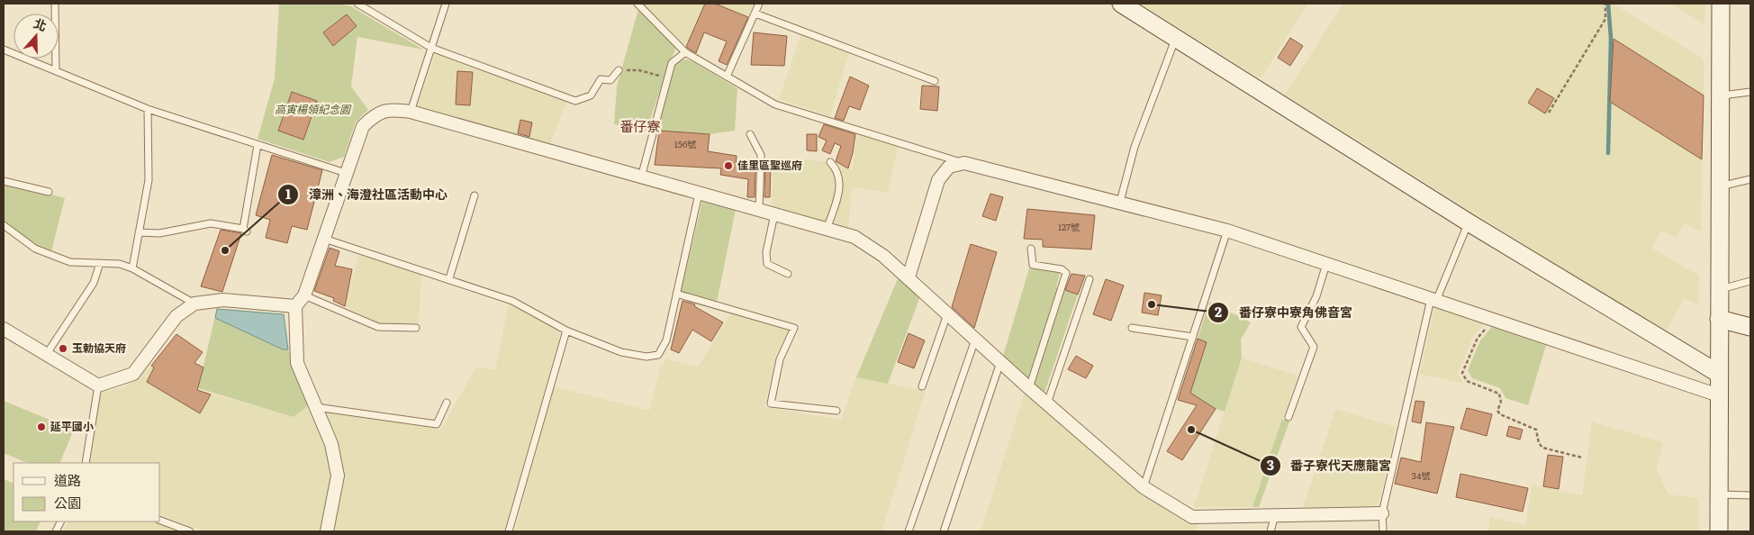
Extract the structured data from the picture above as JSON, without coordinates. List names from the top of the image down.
{
  "districts": ["番仔寮"],
  "parks": ["高寅楊領紀念園"],
  "places": [
    "佳里區聖巡府",
    "漳洲、海澄社區活動中心",
    "番仔寮中寮角佛音宮",
    "玉勅協天府",
    "延平國小",
    "番子寮代天應龍宮"
  ],
  "house_numbers": ["156號", "127號", "34號"],
  "legend": ["道路", "公園"],
  "north": "top"
}
